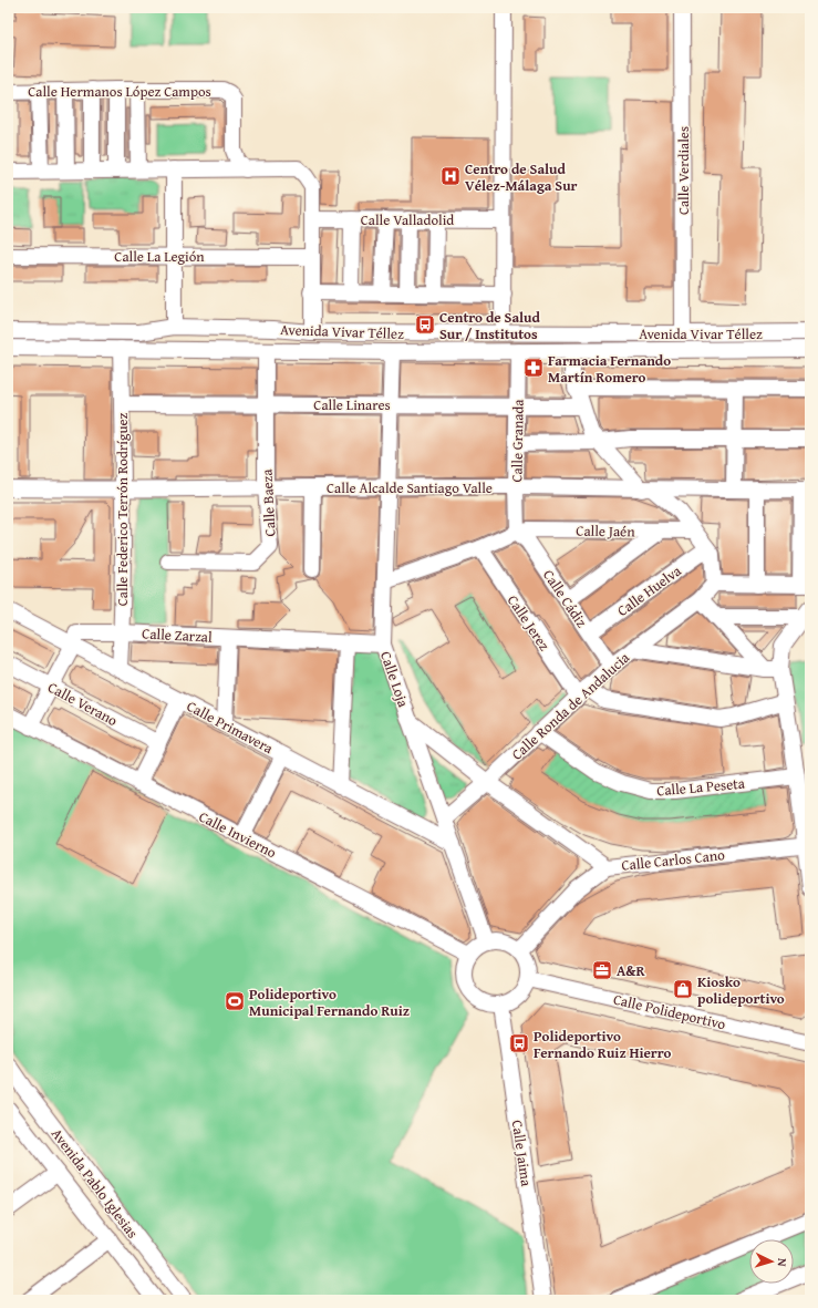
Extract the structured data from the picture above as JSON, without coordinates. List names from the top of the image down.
{
  "streets": {
    "street": [
      "Calle Hermanos López Campos",
      "Calle Verdiales",
      "Calle Valladolid",
      "Calle La Legión",
      "Avenida Vivar Téllez",
      "Calle Linares",
      "Calle Granada",
      "Calle Alcalde Santiago Valle",
      "Calle Baeza",
      "Calle Federico Terrón Rodríguez",
      "Calle Jaén",
      "Calle Huelva",
      "Calle Cádiz",
      "Calle Jerez",
      "Calle Zarzal",
      "Calle Loja",
      "Calle Verano",
      "Calle Ronda de Andalucia",
      "Calle Primavera",
      "Calle La Peseta",
      "Calle Invierno",
      "Calle Carlos Cano",
      "Calle Polideportivo",
      "Calle Jaima",
      "Avenida Pablo Iglesias"
    ]
  },
  "crossings": [
    ["Calle Verdiales", "Avenida Vivar Téllez"],
    ["Avenida Vivar Téllez", "Calle Granada"],
    ["Avenida Vivar Téllez", "Calle Baeza"],
    ["Avenida Vivar Téllez", "Calle Federico Terrón Rodríguez"],
    ["Avenida Vivar Téllez", "Calle Loja"],
    ["Calle Linares", "Calle Granada"],
    ["Calle Linares", "Calle Baeza"],
    ["Calle Linares", "Calle Federico Terrón Rodríguez"],
    ["Calle Linares", "Calle Loja"],
    ["Calle Granada", "Calle Alcalde Santiago Valle"],
    ["Calle Granada", "Calle Jaén"],
    ["Calle Granada", "Calle Cádiz"],
    ["Calle Alcalde Santiago Valle", "Calle Baeza"],
    ["Calle Alcalde Santiago Valle", "Calle Federico Terrón Rodríguez"],
    ["Calle Alcalde Santiago Valle", "Calle Loja"],
    ["Calle Federico Terrón Rodríguez", "Calle Zarzal"],
    ["Calle Federico Terrón Rodríguez", "Calle Primavera"],
    ["Calle Jaén", "Calle Cádiz"],
    ["Calle Jaén", "Calle Jerez"],
    ["Calle Jaén", "Calle Loja"],
    ["Calle Huelva", "Calle Cádiz"],
    ["Calle Cádiz", "Calle Ronda de Andalucia"],
    ["Calle Jerez", "Calle Ronda de Andalucia"],
    ["Calle Zarzal", "Calle Loja"],
    ["Calle Zarzal", "Calle Verano"],
    ["Calle Zarzal", "Calle Primavera"],
    ["Calle Zarzal", "Calle Invierno"],
    ["Calle Loja", "Calle Ronda de Andalucia"],
    ["Calle Loja", "Calle Primavera"],
    ["Calle Loja", "Calle Invierno"],
    ["Calle Loja", "Calle Carlos Cano"],
    ["Calle Loja", "Calle Polideportivo"],
    ["Calle Loja", "Calle Jaima"],
    ["Calle Ronda de Andalucia", "Calle La Peseta"],
    ["Calle Ronda de Andalucia", "Calle Carlos Cano"],
    ["Calle Invierno", "Calle Polideportivo"],
    ["Calle Invierno", "Calle Jaima"],
    ["Calle Polideportivo", "Calle Jaima"]
  ],
  "places": {
    "hospital": ["Centro de Salud Vélez-Málaga Sur"],
    "bus stop": ["Centro de Salud Sur / Institutos", "Polideportivo Fernando Ruiz Hierro"],
    "pharmacy": ["Farmacia Fernando Martín Romero"],
    "office": ["A&R"],
    "shop": ["Kiosko polideportivo"],
    "sports": ["Polideportivo Municipal Fernando Ruiz"]
  },
  "north": "right"
}
